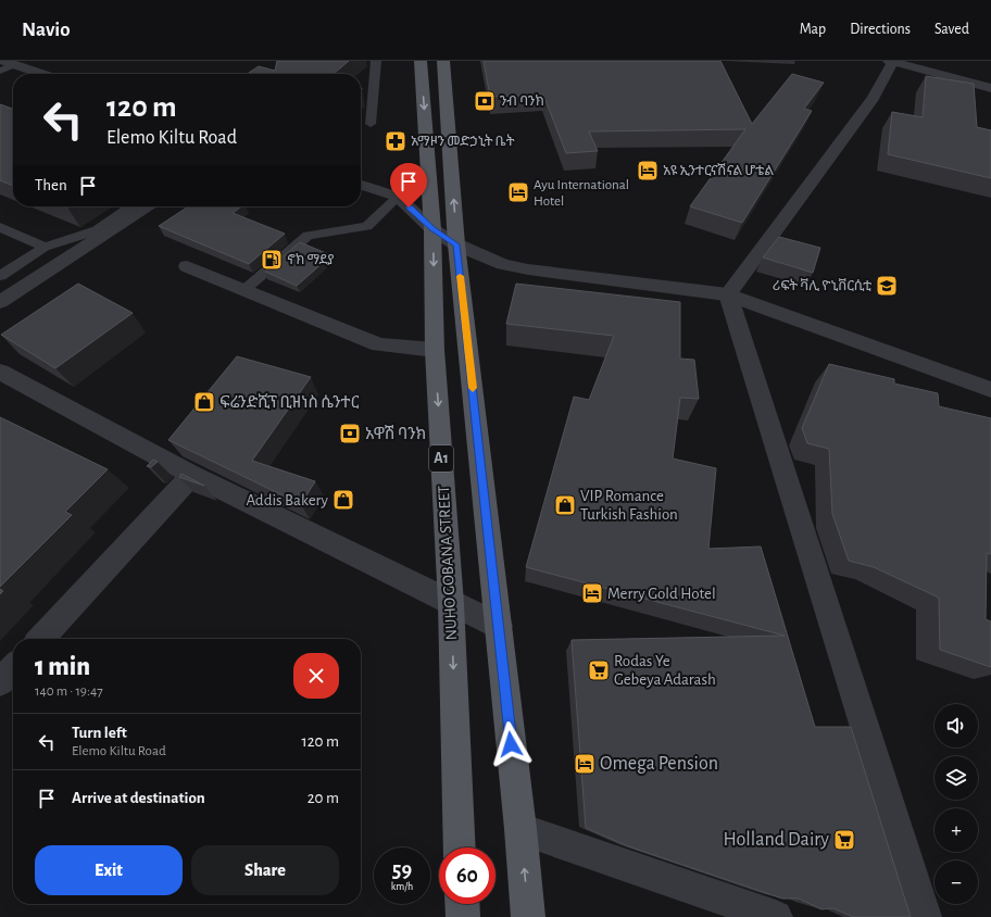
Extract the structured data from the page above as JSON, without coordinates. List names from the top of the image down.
{
  "streets": {
    "main road": ["A1", "NUHO GOBANA STREET"]
  },
  "places": {
    "bank": ["ንብ ባንክ", "አዋሽ ባንክ"],
    "pharmacy": ["አማዞን መድኃኒት ቤት"],
    "hotel": [
      "አዩ ኢንተርናሽናል ሆቴል",
      "Ayu International Hotel",
      "Merry Gold Hotel",
      "Omega Pension"
    ],
    "fuel station": ["ኖክ ማደያ"],
    "school or university": ["ሪፍት ቫሊ ዮኒቨርሲቲ"],
    "shop": ["ፍሬንድሺፕ ቢዝነስ ሴንተር", "Addis Bakery", "VIP Romance Turkish Fashion"],
    "supermarket": ["Rodas Ye Gebeya Adarash", "Holland Dairy"]
  },
  "page": {
    "header": "Navio",
    "nav": ["Map", "Directions", "Saved"],
    "turn": ["120 m", "Elemo Kiltu Road"],
    "then": "Then",
    "heading": ["1 min", "140 m · 19:47"],
    "map_buttons": ["+", "−"],
    "list": [
      {
        "name": "Turn left",
        "note": "Elemo Kiltu Road",
        "value": "120 m"
      },
      {
        "name": "Arrive at destination",
        "value": "20 m"
      }
    ],
    "buttons": ["Exit", "Share"],
    "speed": "59 km/h",
    "limit": "60"
  }
}
